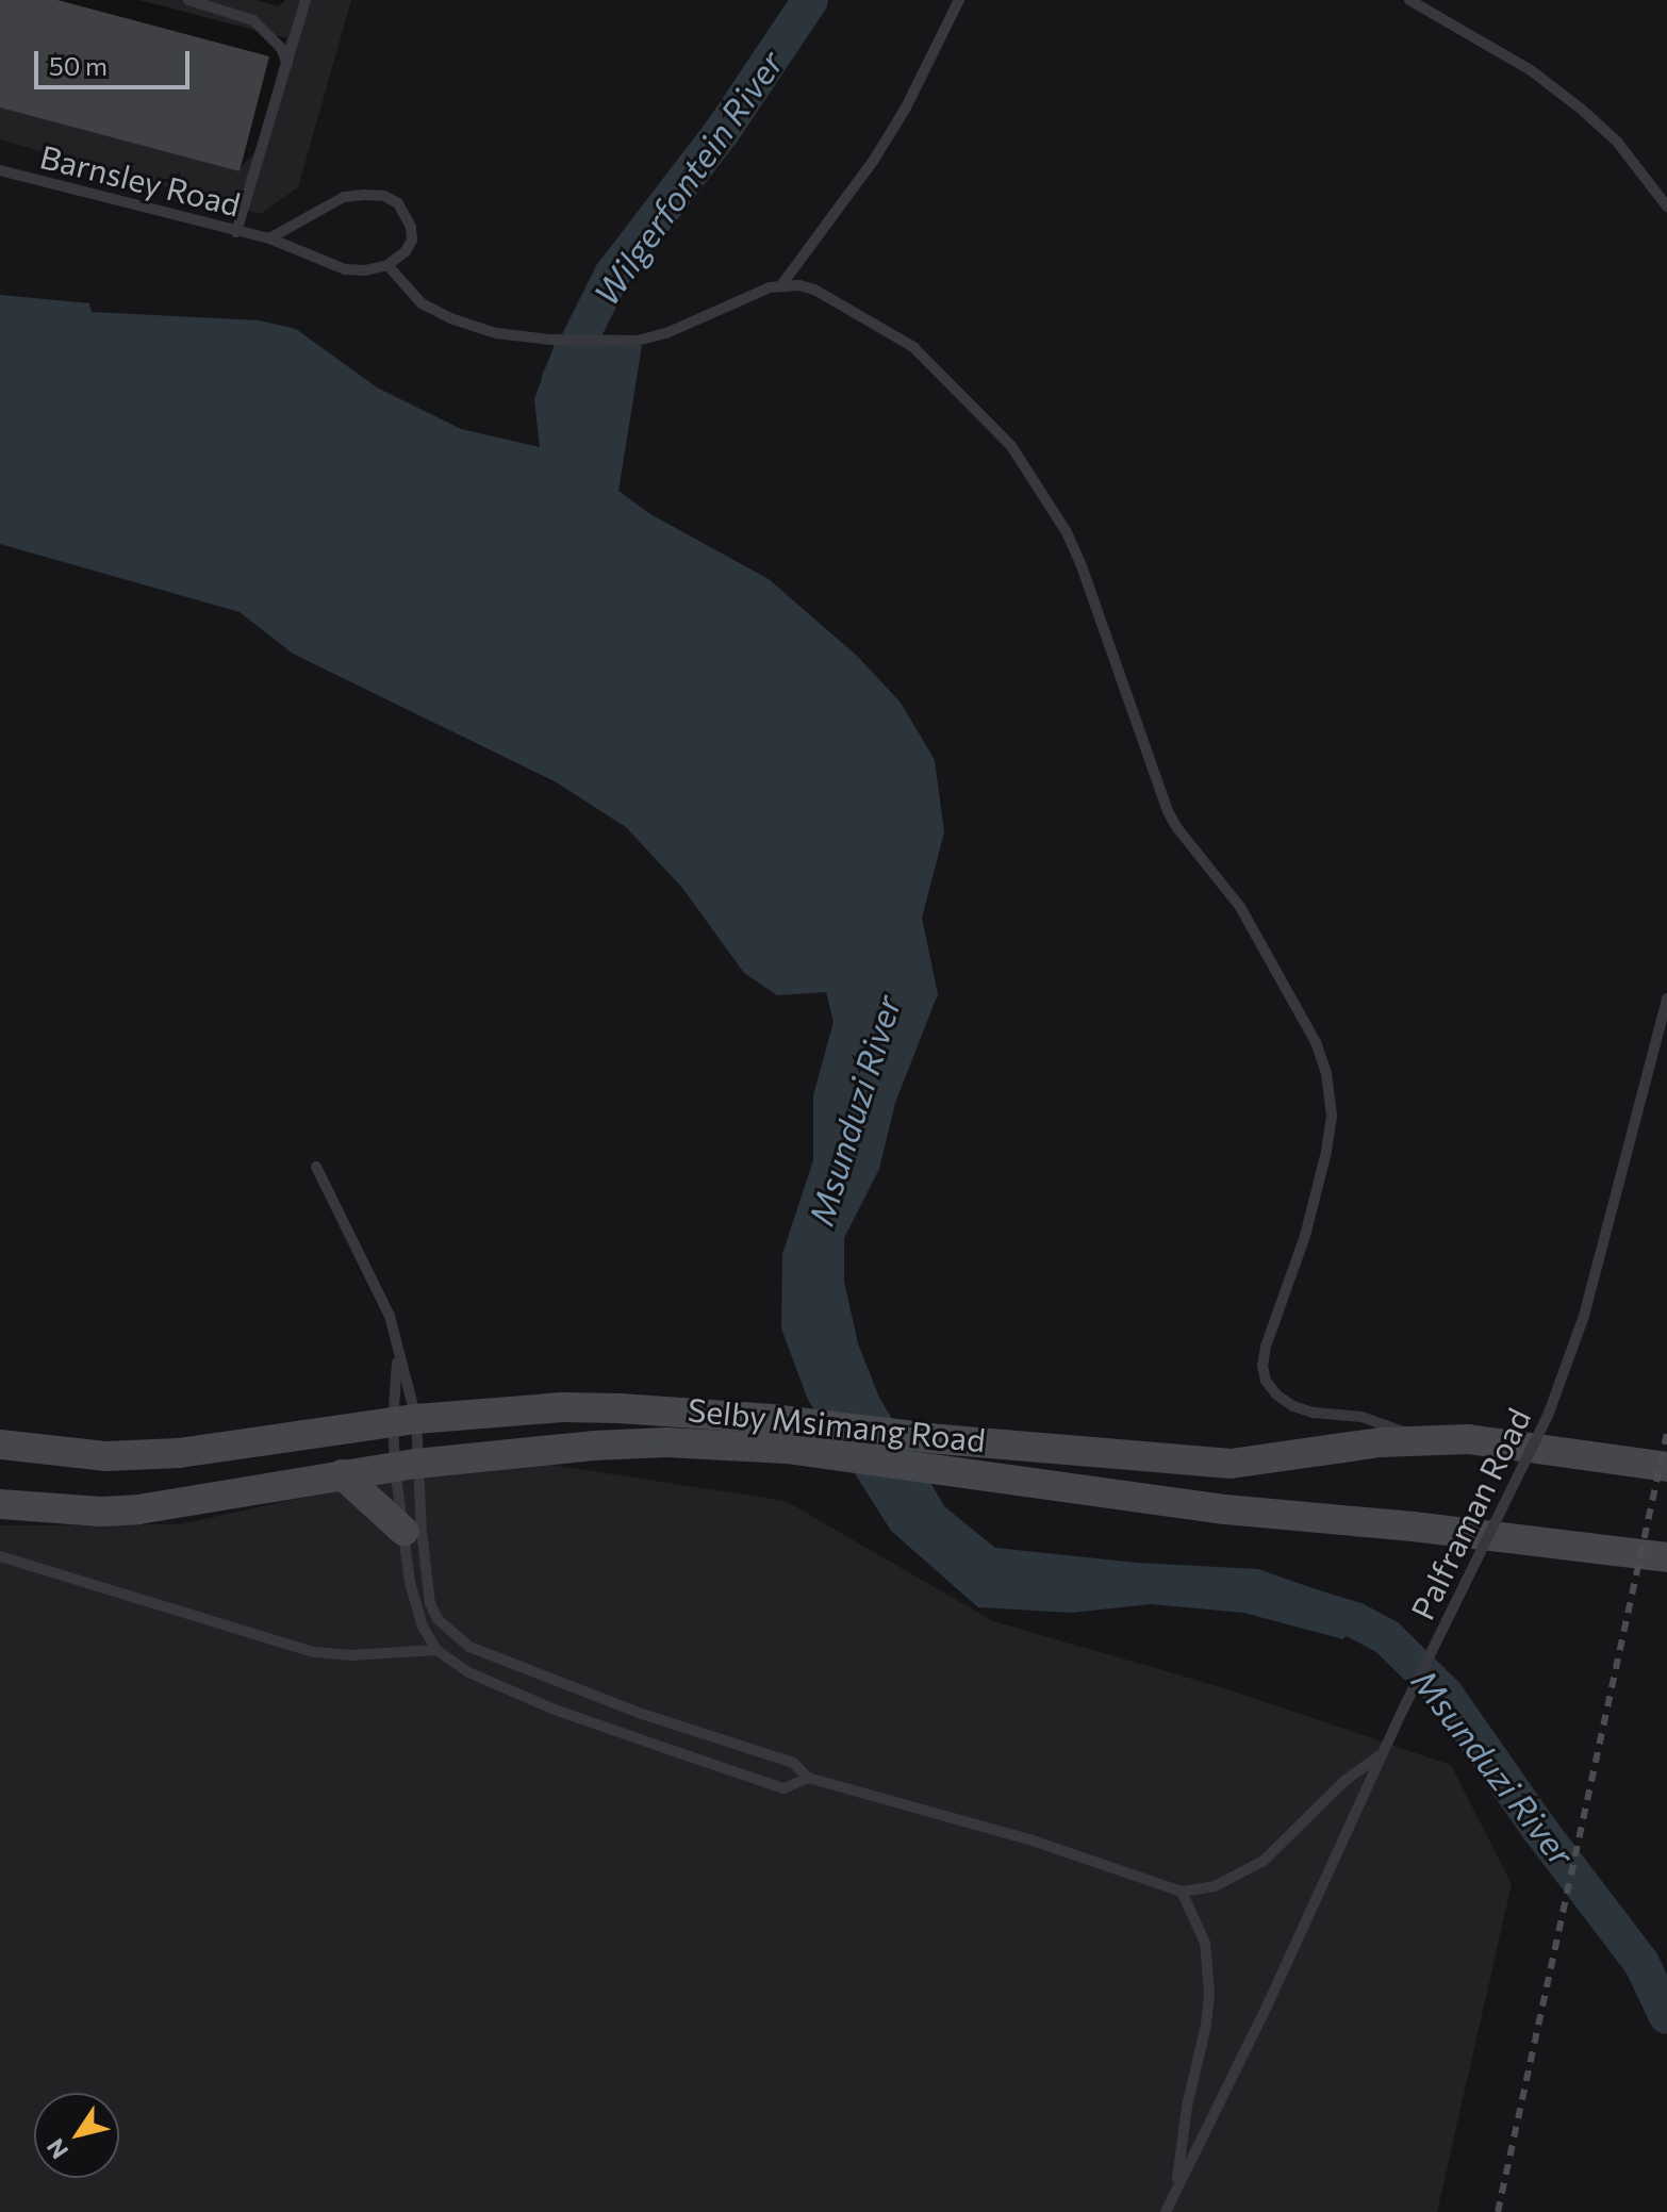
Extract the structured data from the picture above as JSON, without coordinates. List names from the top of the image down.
{
  "streets": {
    "main road": ["Selby Msimang Road"],
    "lane": ["Barnsley Road", "Palframan Road"]
  },
  "water": ["Wilgerfontein River", "Msunduzi River"],
  "scale_bar": "50 m",
  "north": "bottom left"
}
